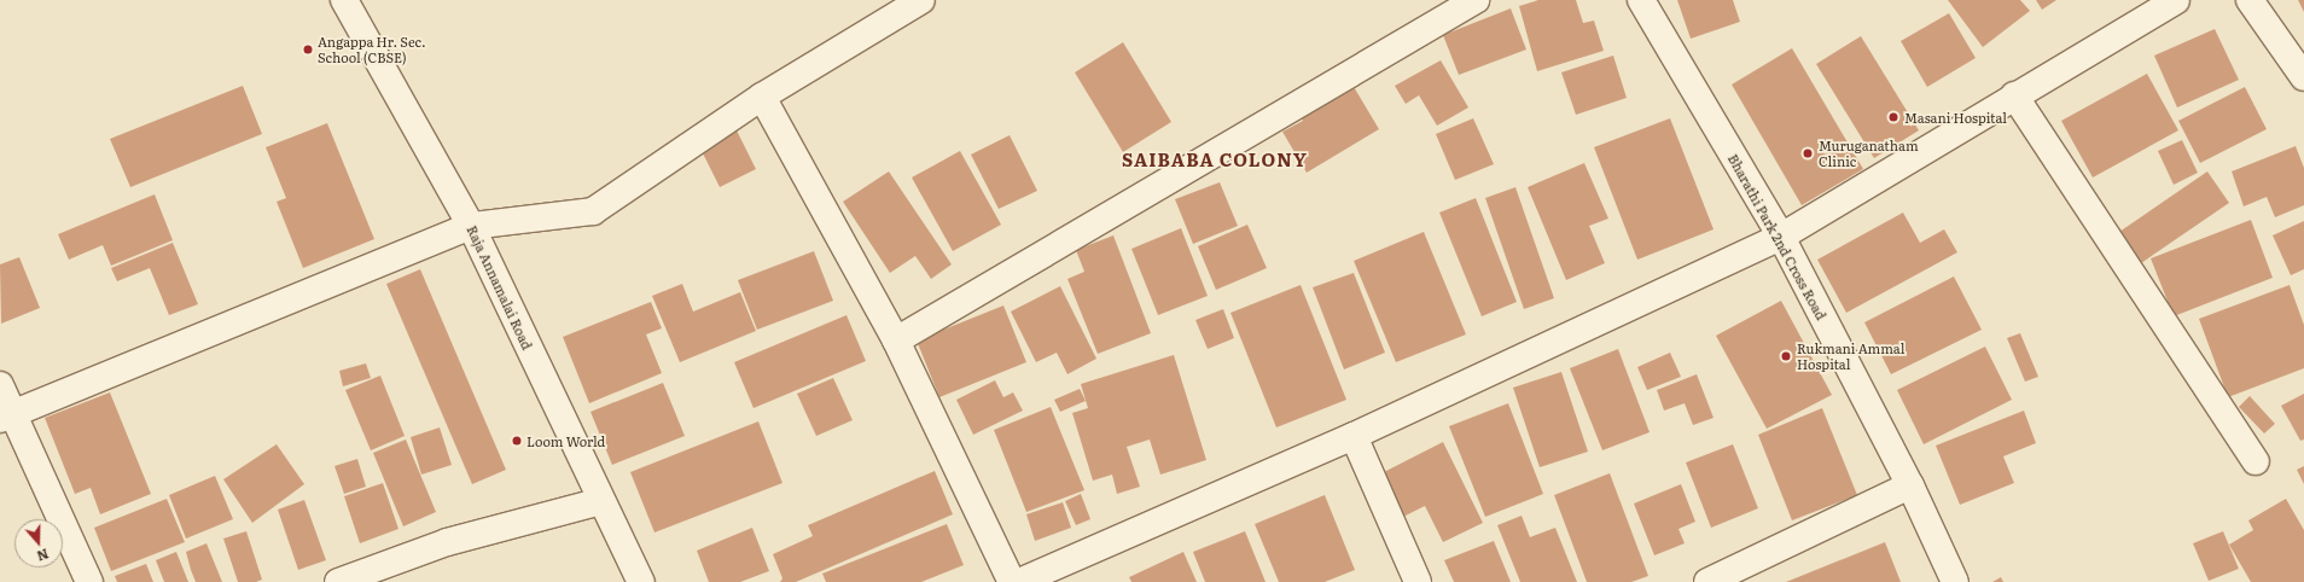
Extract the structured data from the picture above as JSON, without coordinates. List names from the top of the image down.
{
  "streets": {
    "street": ["Bharathi Park 2nd Cross Road", "Raja Annamalai Road"]
  },
  "districts": ["SAIBABA COLONY"],
  "places": [
    "Angappa Hr. Sec. School (CBSE)",
    "Masani Hospital",
    "Muruganatham Clinic",
    "Rukmani Ammal Hospital",
    "Loom World"
  ],
  "north": "bottom"
}
